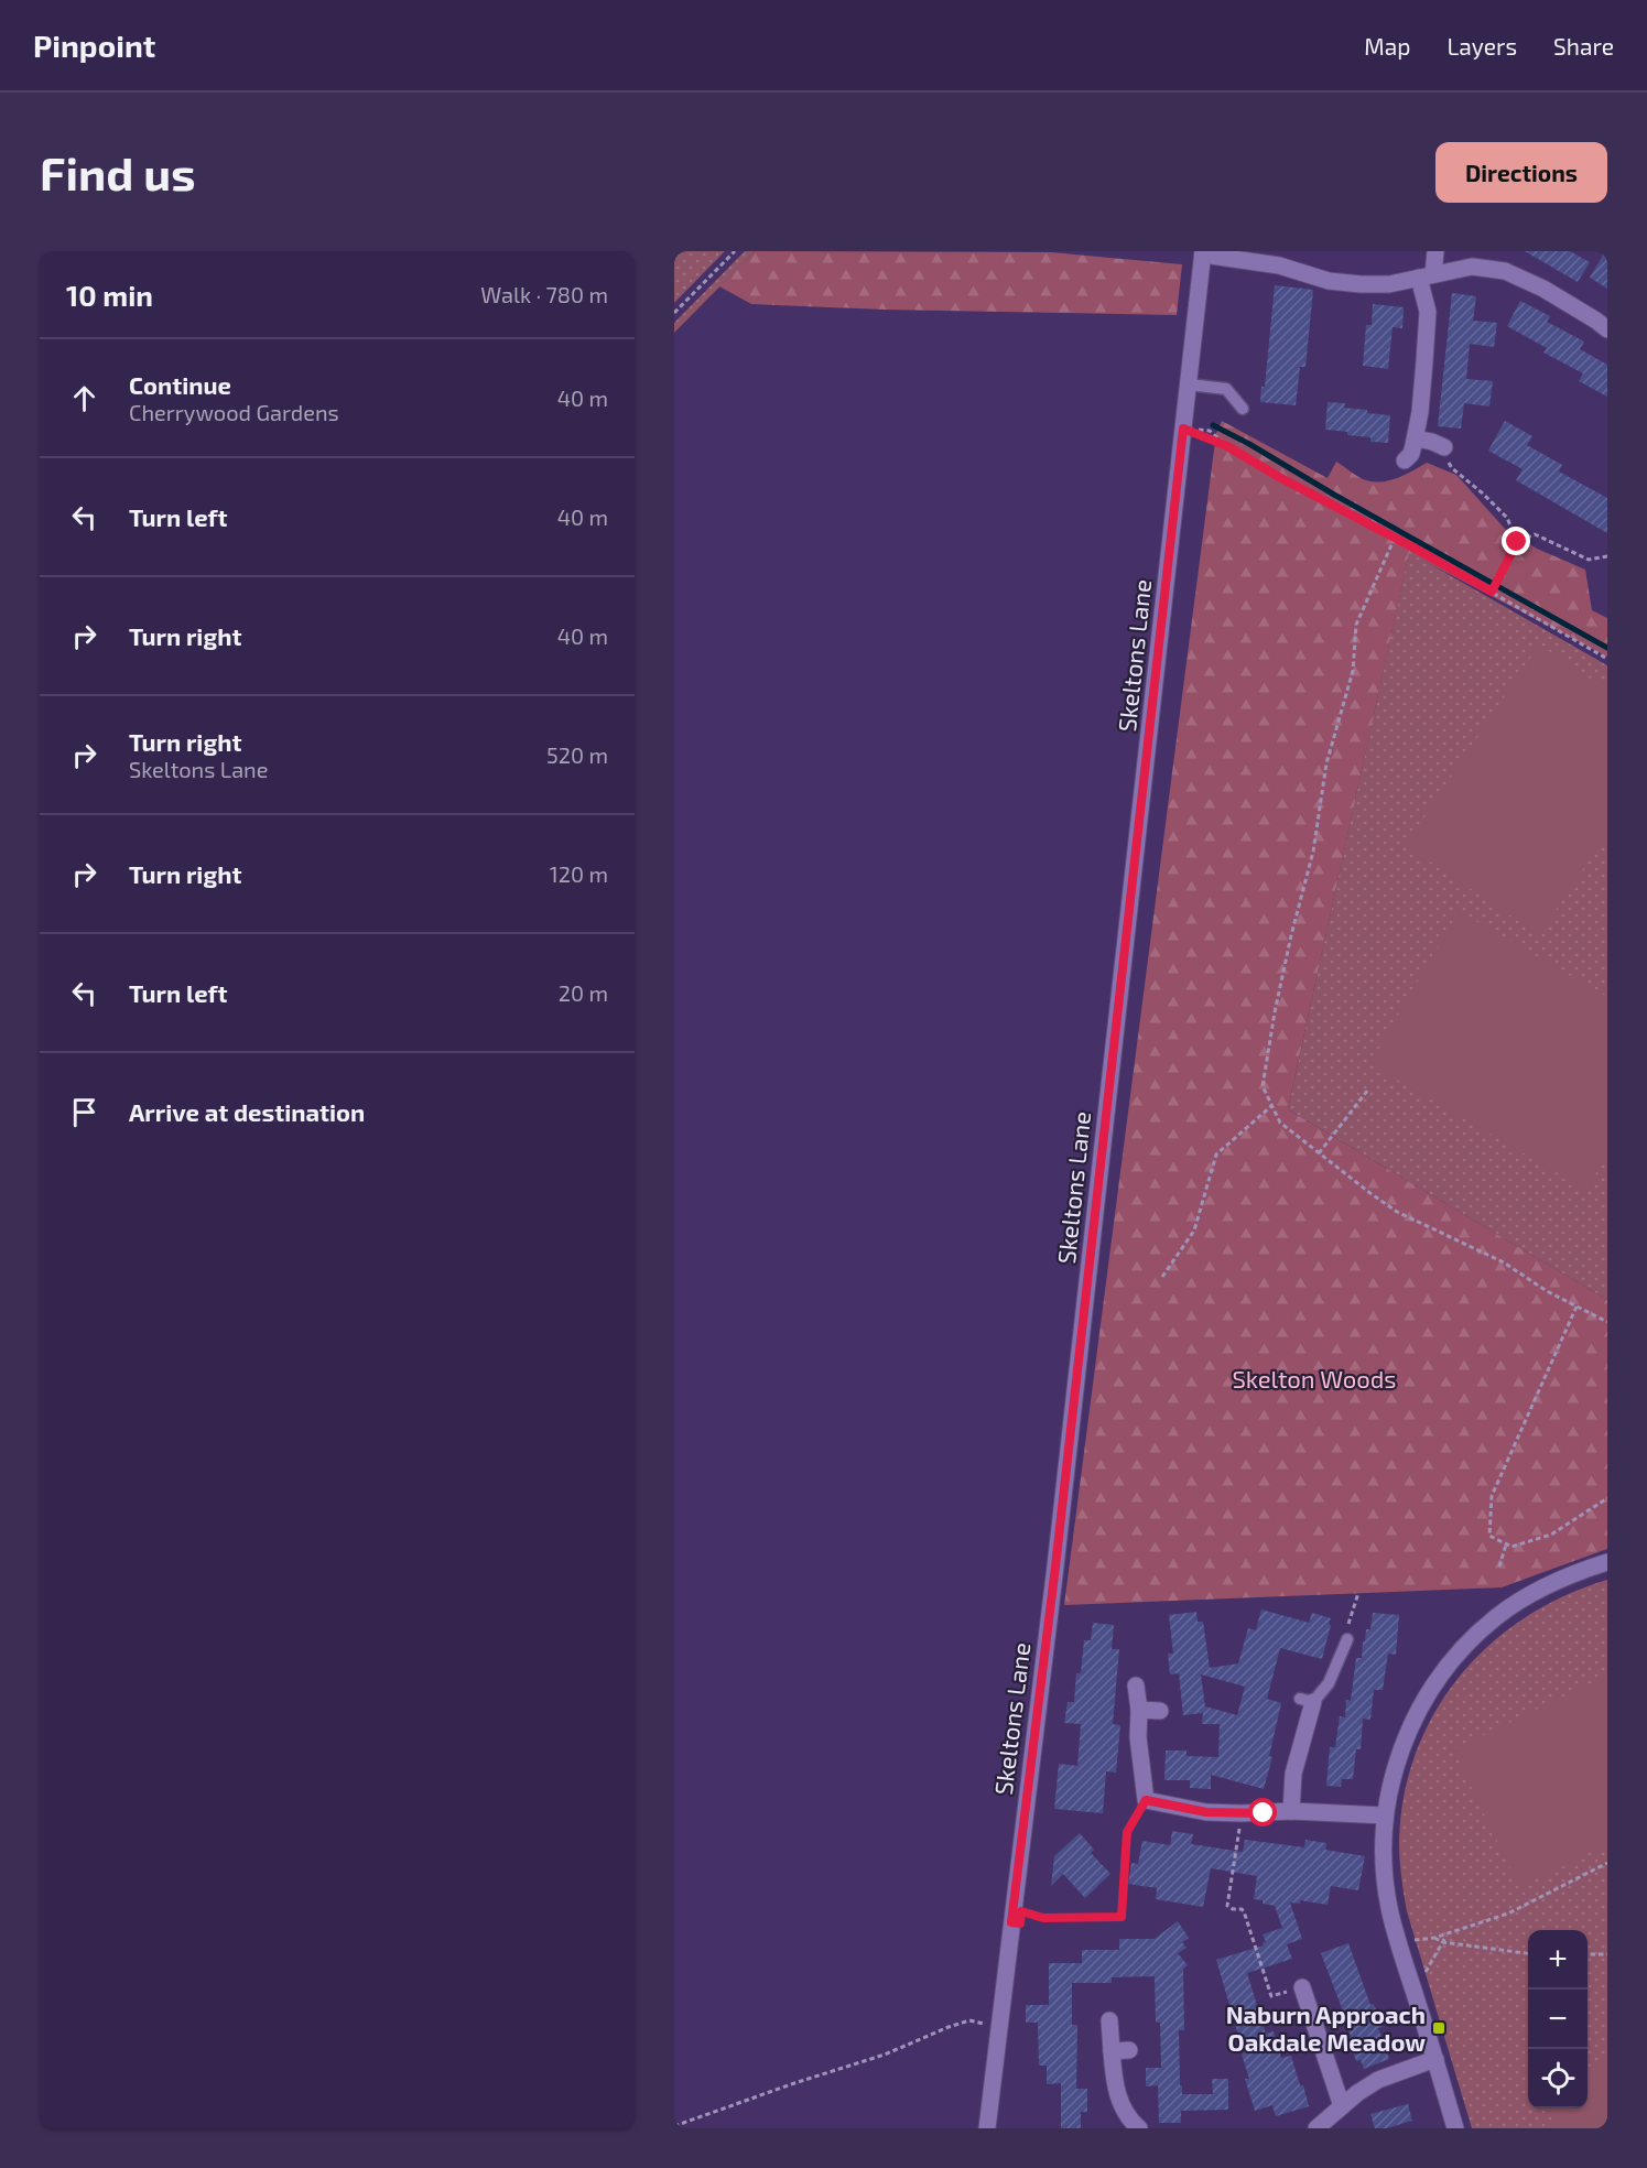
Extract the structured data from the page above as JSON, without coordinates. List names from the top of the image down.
{
  "streets": {
    "street": ["Skeltons Lane"]
  },
  "parks": ["Skelton Woods"],
  "places": {
    "transit": ["Naburn Approach Oakdale Meadow"]
  },
  "page": {
    "header": "Pinpoint",
    "nav": ["Map", "Layers", "Share"],
    "buttons": "Directions",
    "title": "Find us",
    "heading": ["10 min", "Walk · 780 m"],
    "list": [
      ["Continue", "Cherrywood Gardens", "40 m"],
      ["Turn left", "40 m"],
      ["Turn right", "40 m"],
      ["Turn right", "Skeltons Lane", "520 m"],
      ["Turn right", "120 m"],
      ["Turn left", "20 m"],
      "Arrive at destination"
    ],
    "map_buttons": ["+", "−"]
  }
}
